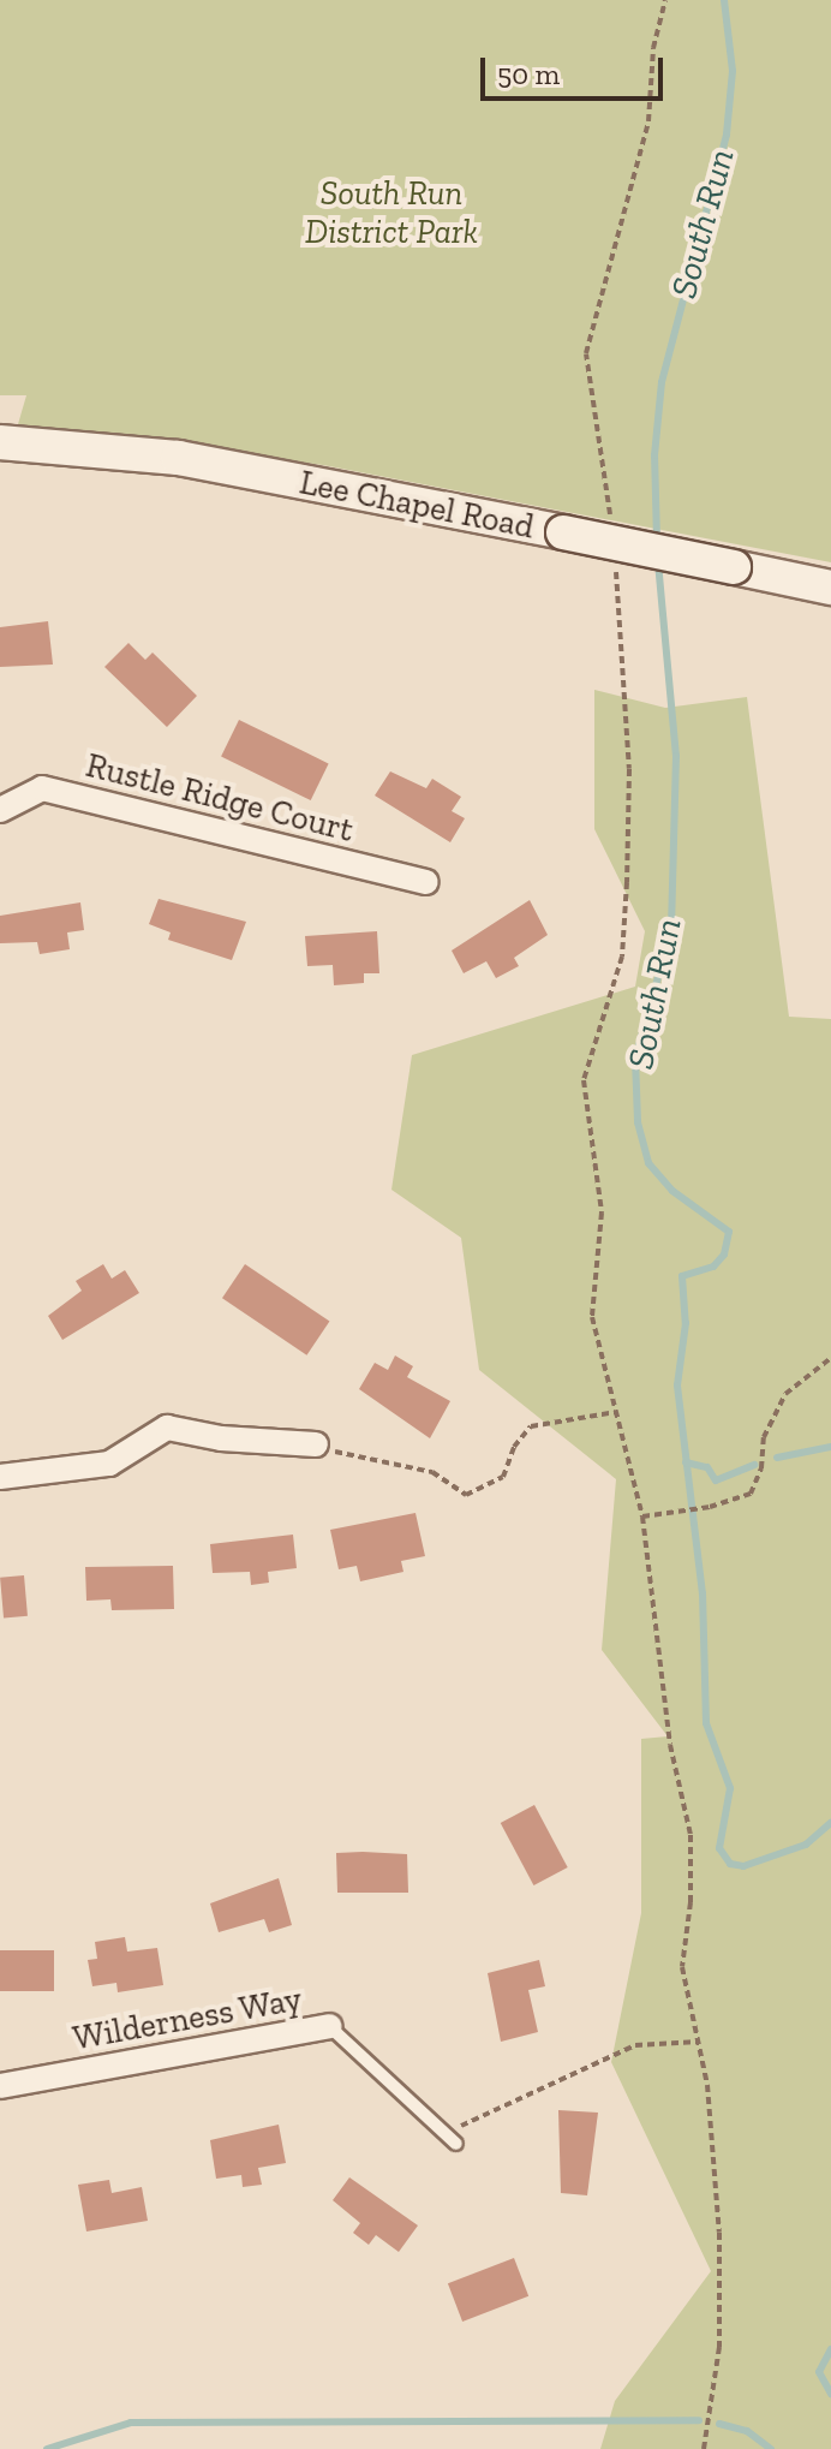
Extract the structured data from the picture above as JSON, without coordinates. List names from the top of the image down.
{
  "streets": {
    "main road": ["Lee Chapel Road"],
    "street": ["Rustle Ridge Court", "Wilderness Way"]
  },
  "water": ["South Run"],
  "parks": ["South Run District Park"],
  "scale_bar": "50 m"
}
